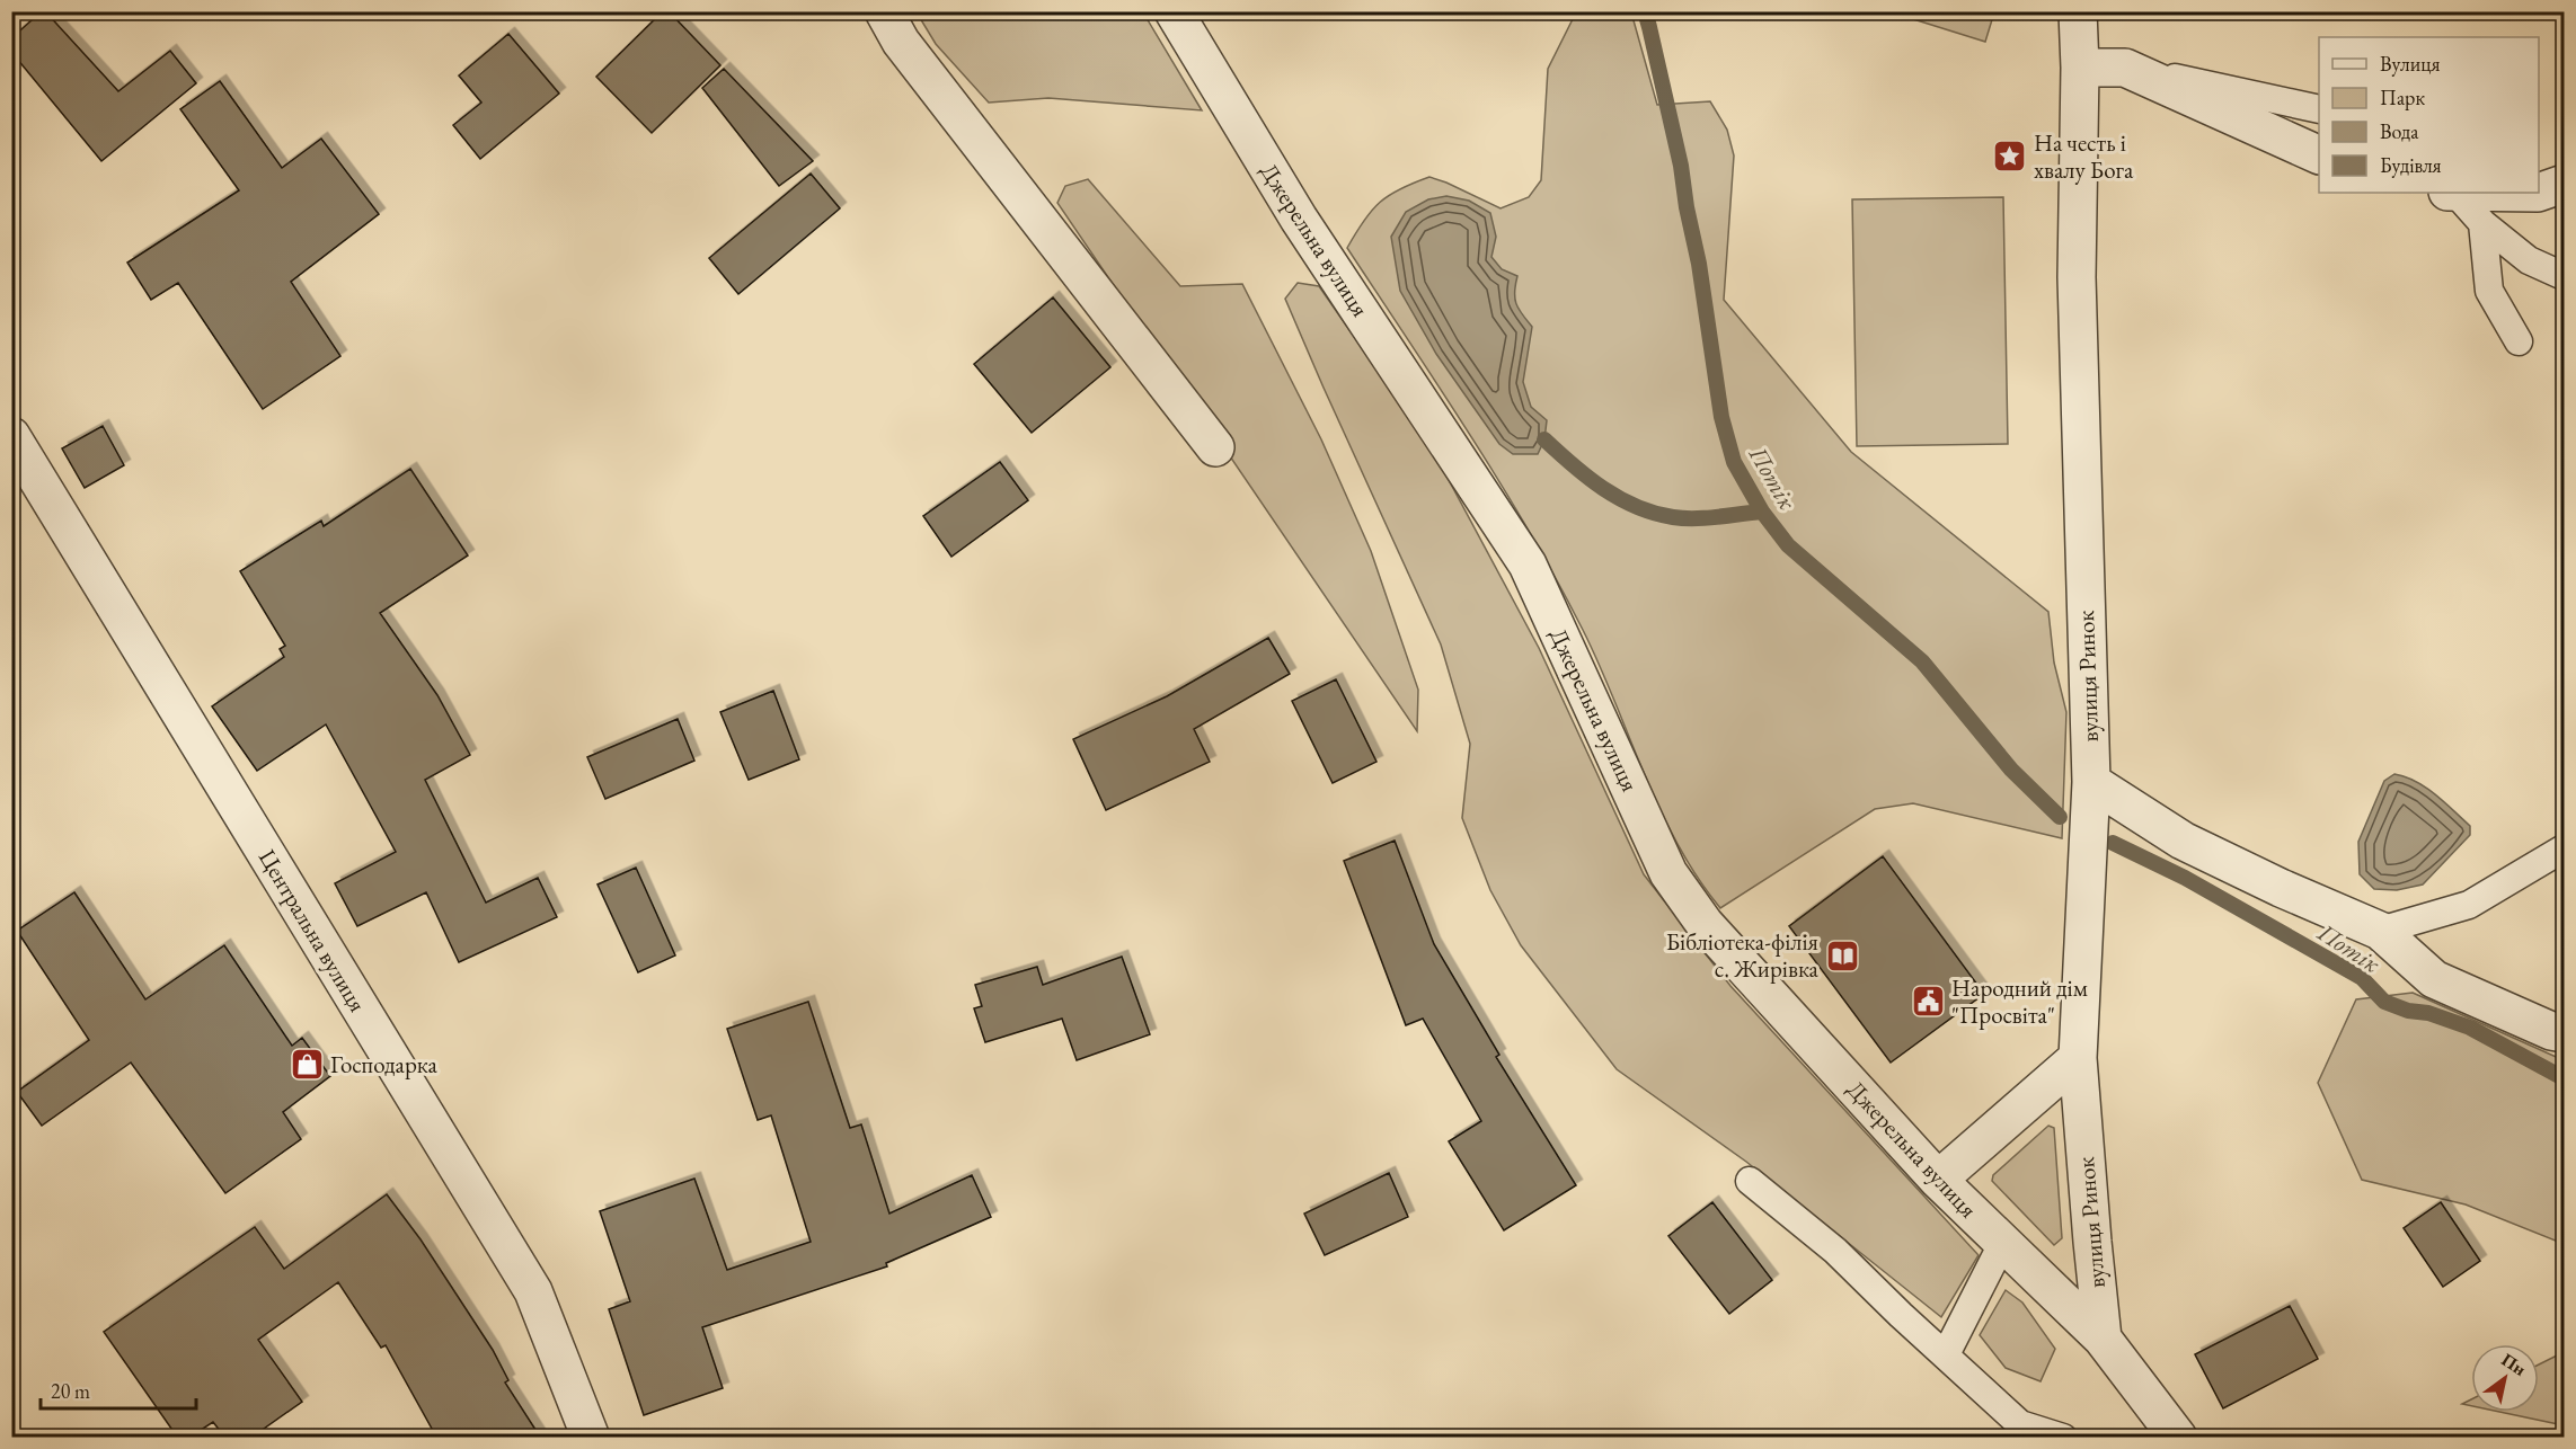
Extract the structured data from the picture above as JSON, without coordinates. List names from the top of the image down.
{
  "streets": {
    "street": ["Джерельна вулиця", "вулиця Ринок", "Центральна вулиця"]
  },
  "crossings": [
    ["Джерельна вулиця", "вулиця Ринок"]
  ],
  "water": ["Потік"],
  "places": {
    "place": ["На честь і хвалу Бога"],
    "library": ["Бібліотека-філія с. Жирівка"],
    "public building": ["Народний дім \"Просвіта\""],
    "shop": ["Господарка"]
  },
  "legend": [
    "Вулиця",
    "Парк",
    "Вода",
    "Будівля"
  ],
  "scale_bar": "20 m",
  "north": "top right"
}
